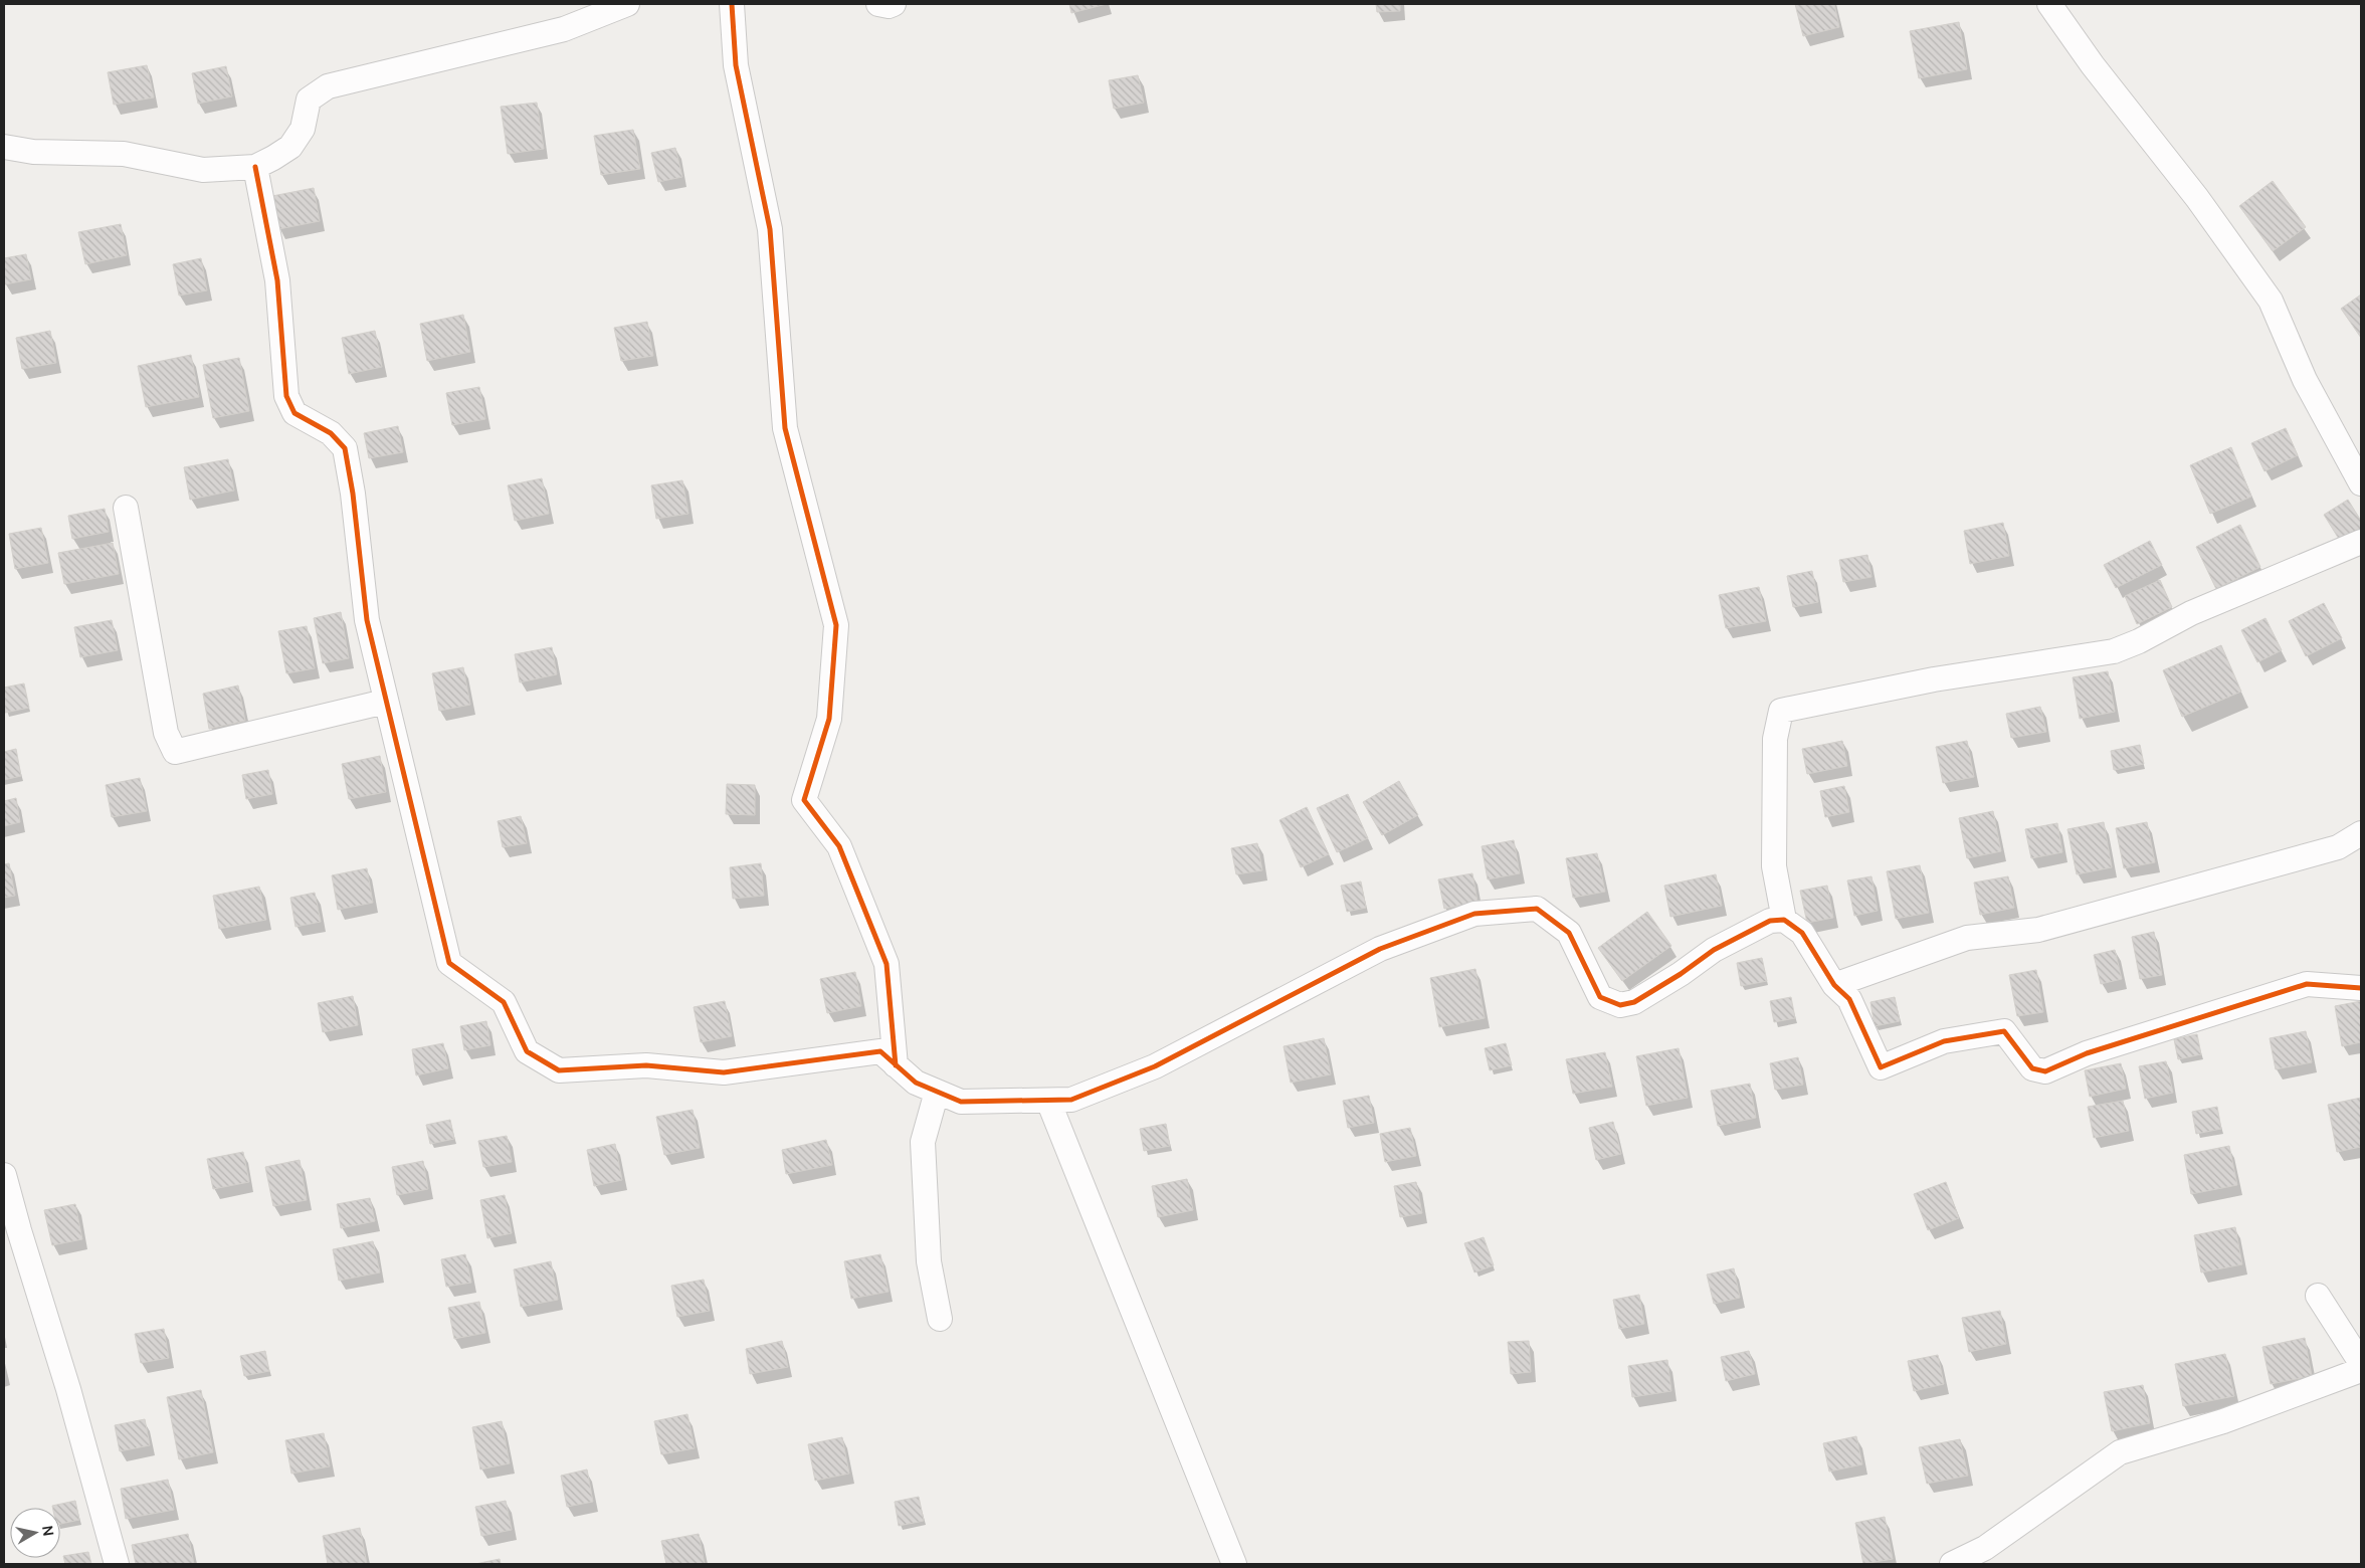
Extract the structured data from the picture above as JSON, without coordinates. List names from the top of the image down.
{
  "north": "right"
}
